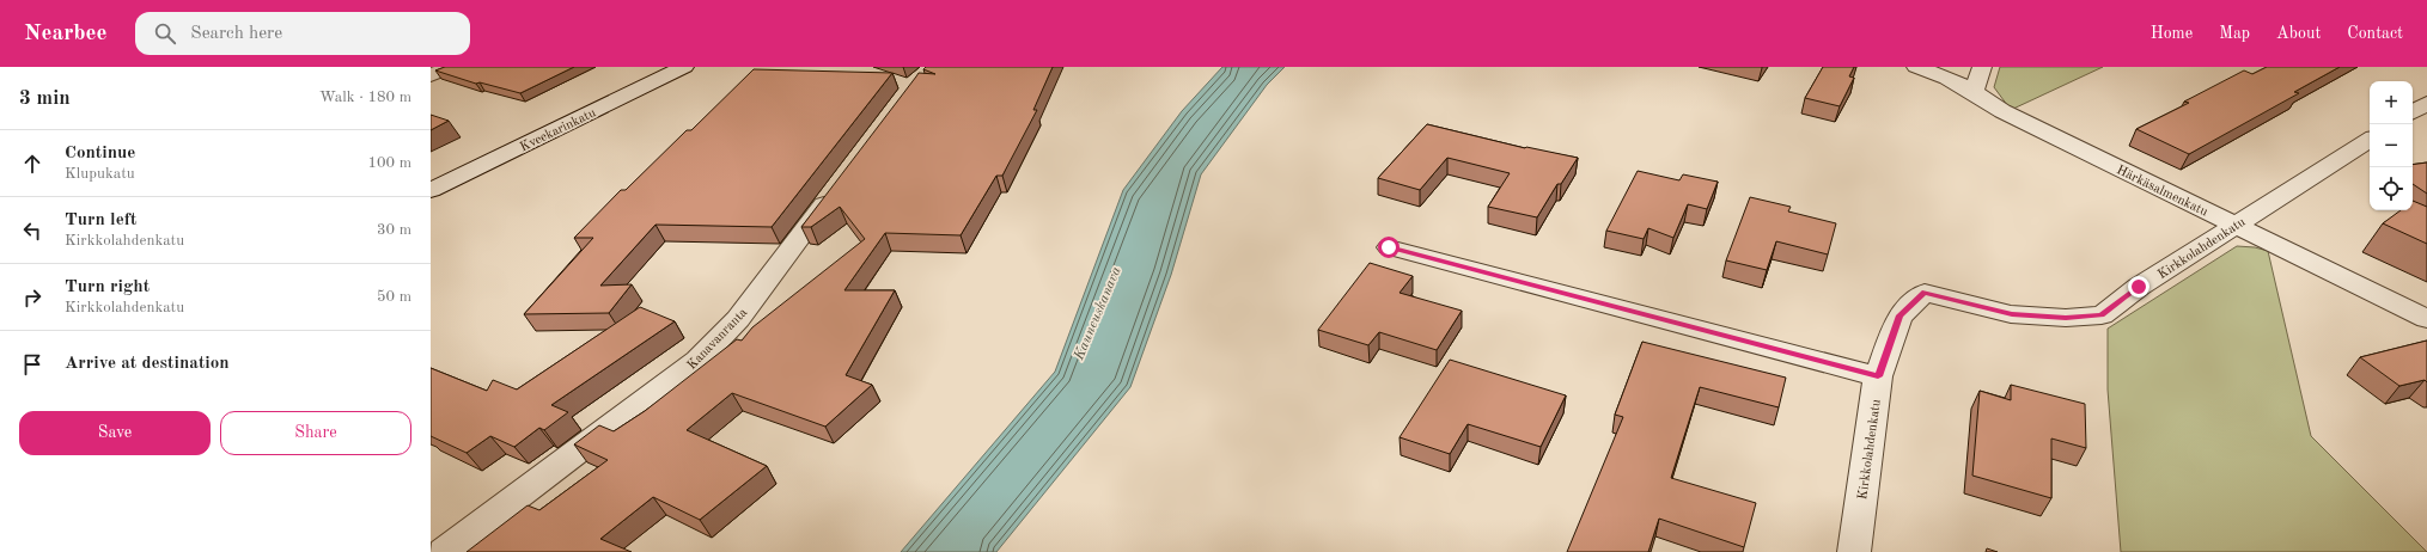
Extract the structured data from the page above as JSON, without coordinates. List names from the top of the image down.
{
  "streets": {
    "street": [
      "Kveekarinkatu",
      "Härkäsalmenkatu",
      "Kirkkolahdenkatu",
      "Kanavanranta"
    ]
  },
  "crossings": [
    ["Härkäsalmenkatu", "Kirkkolahdenkatu"]
  ],
  "water": ["Kauneuskanava"],
  "page": {
    "header": "Nearbee",
    "search": "Search here",
    "nav": [
      "Home",
      "Map",
      "About",
      "Contact"
    ],
    "heading": ["3 min", "Walk · 180 m"],
    "map_buttons": ["+", "−"],
    "list": [
      ["Continue", "Klupukatu", "100 m"],
      ["Turn left", "Kirkkolahdenkatu", "30 m"],
      ["Turn right", "Kirkkolahdenkatu", "50 m"],
      "Arrive at destination"
    ],
    "buttons": ["Save", "Share"]
  }
}
